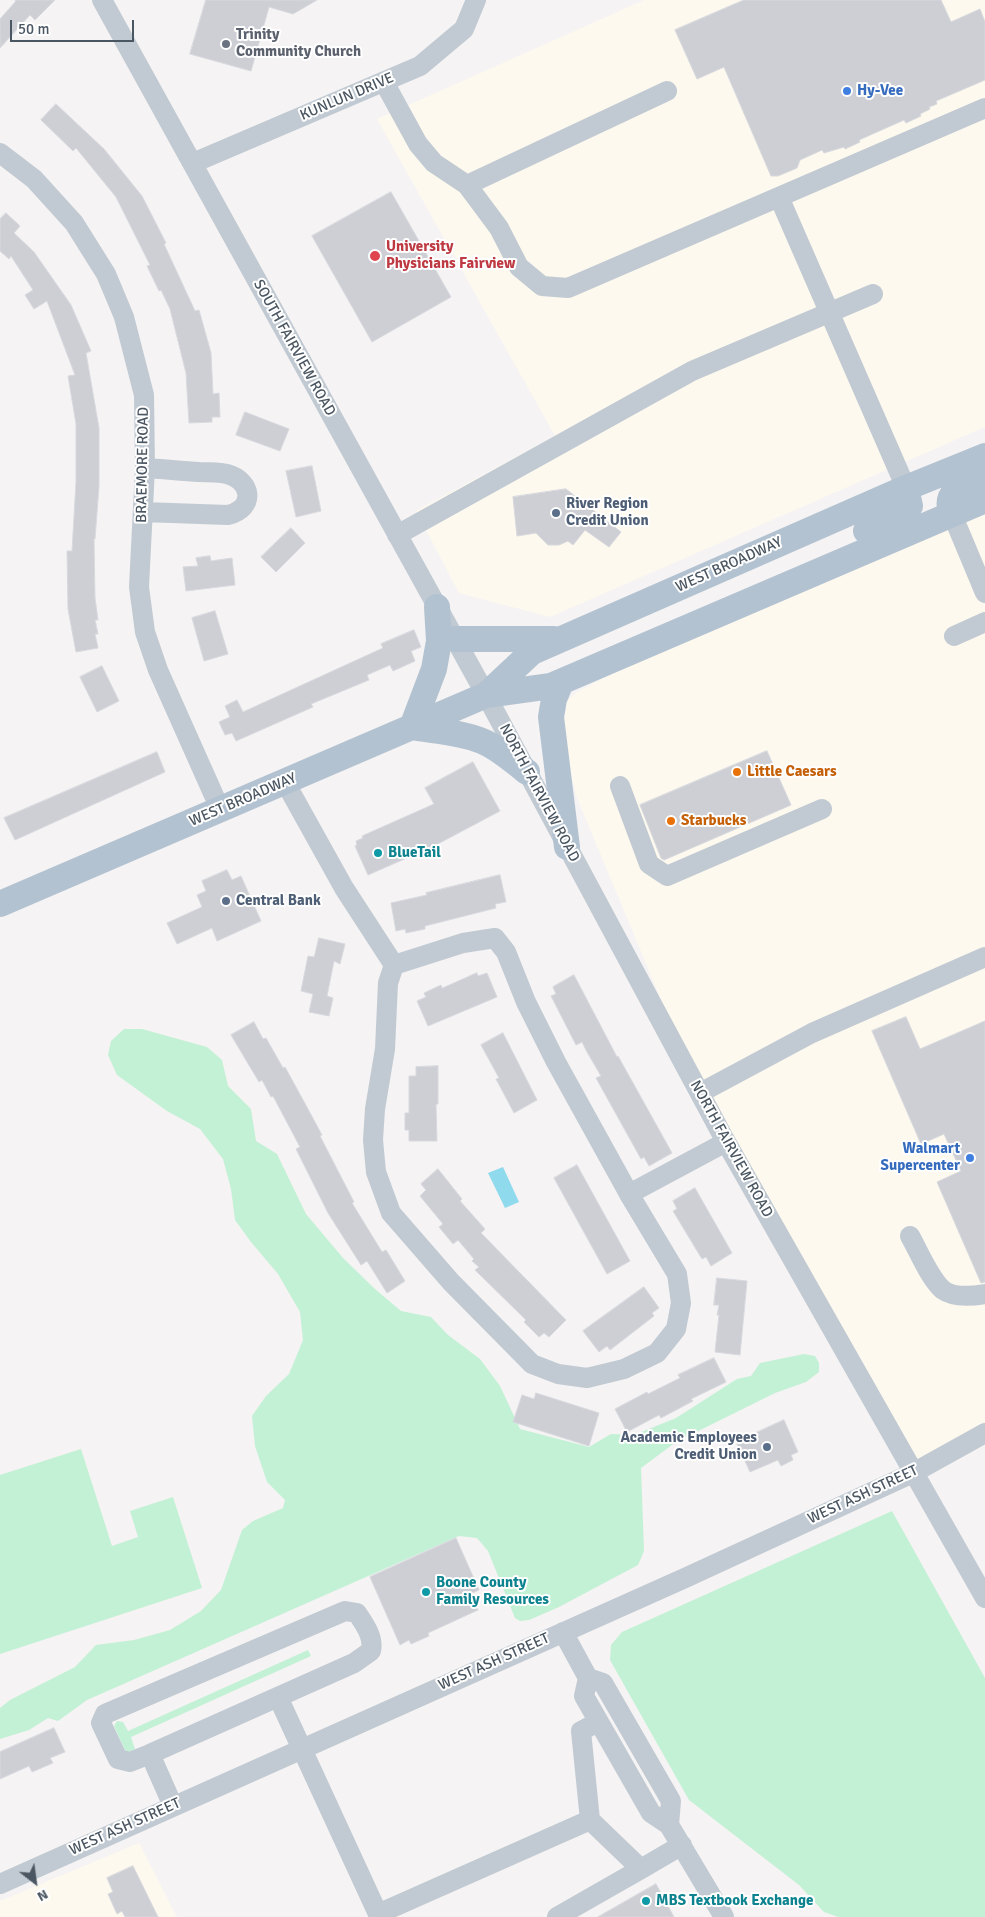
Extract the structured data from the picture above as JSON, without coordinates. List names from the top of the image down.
{
  "streets": {
    "main road": ["WEST BROADWAY"],
    "street": [
      "KUNLUN DRIVE",
      "SOUTH FAIRVIEW ROAD",
      "BRAEMORE ROAD",
      "NORTH FAIRVIEW ROAD",
      "WEST ASH STREET"
    ]
  },
  "crossings": [
    ["KUNLUN DRIVE", "SOUTH FAIRVIEW ROAD"],
    ["SOUTH FAIRVIEW ROAD", "WEST BROADWAY"],
    ["SOUTH FAIRVIEW ROAD", "NORTH FAIRVIEW ROAD"],
    ["BRAEMORE ROAD", "WEST BROADWAY"],
    ["WEST BROADWAY", "NORTH FAIRVIEW ROAD"],
    ["NORTH FAIRVIEW ROAD", "WEST ASH STREET"]
  ],
  "places": [
    "Trinity Community Church",
    "Hy-Vee",
    "University Physicians Fairview",
    "River Region Credit Union",
    "Little Caesars",
    "Starbucks",
    "BlueTail",
    "Central Bank",
    "Walmart Supercenter",
    "Academic Employees Credit Union",
    "Boone County Family Resources",
    "MBS Textbook Exchange"
  ],
  "scale_bar": "50 m",
  "north": "bottom right"
}
